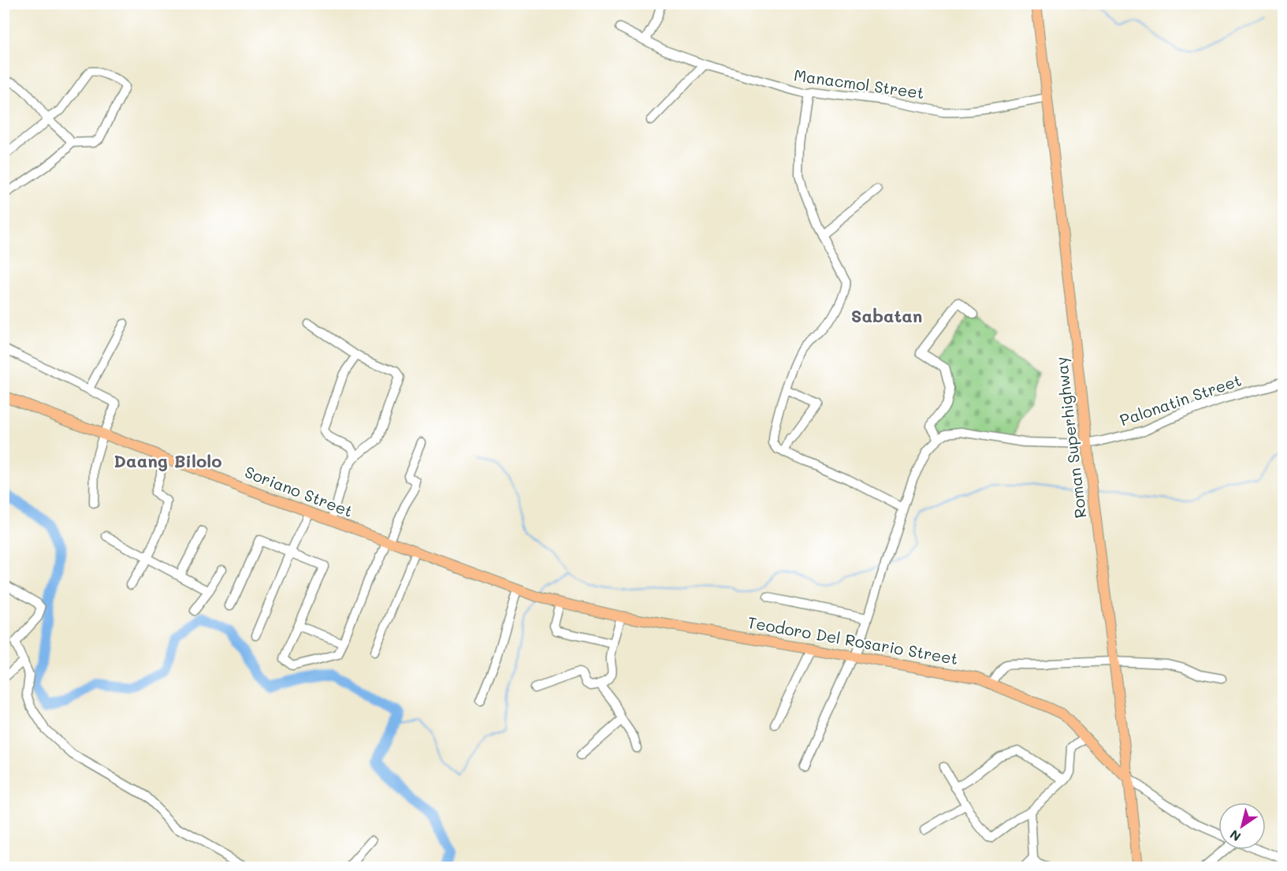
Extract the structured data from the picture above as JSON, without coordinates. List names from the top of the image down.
{
  "streets": {
    "main road": ["Roman Superhighway", "Soriano Street", "Teodoro Del Rosario Street"],
    "street": ["Manacmol Street", "Palonatin Street"]
  },
  "crossings": [
    ["Manacmol Street", "Roman Superhighway"],
    ["Palonatin Street", "Roman Superhighway"],
    ["Roman Superhighway", "Teodoro Del Rosario Street"],
    ["Soriano Street", "Teodoro Del Rosario Street"]
  ],
  "districts": ["Sabatan", "Daang Bilolo"],
  "north": "bottom left"
}
